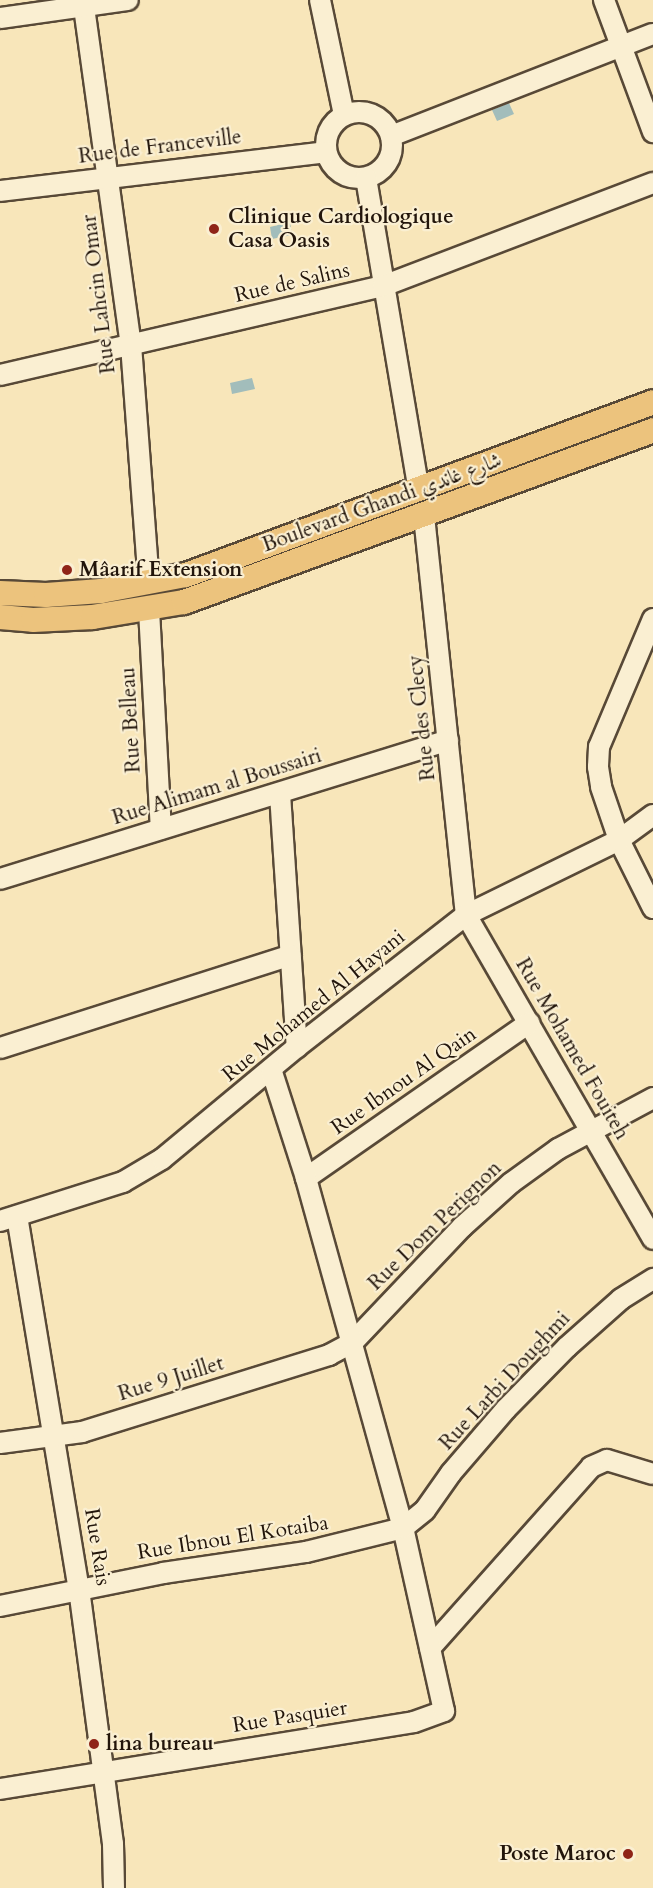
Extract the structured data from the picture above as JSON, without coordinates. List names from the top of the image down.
{
  "streets": {
    "main road": ["Boulevard Ghandi شارع غاندي"],
    "street": [
      "Rue de Franceville",
      "Rue de Salins",
      "Rue Lahcin Omar",
      "Rue des Clecy",
      "Rue Belleau",
      "Rue Alimam al Boussairi",
      "Rue Mohamed Al Hayani",
      "Rue Mohamed Fouiteh",
      "Rue Ibnou Al Qain",
      "Rue Dom Perignon",
      "Rue 9 Juillet",
      "Rue Larbi Doughmi",
      "Rue Ibnou El Kotaiba",
      "Rue Rais",
      "Rue Pasquier"
    ]
  },
  "crossings": [
    ["Rue de Franceville", "Rue Lahcin Omar"],
    ["Rue de Salins", "Rue Lahcin Omar"],
    ["Rue Lahcin Omar", "Boulevard Ghandi شارع غاندي"],
    ["Boulevard Ghandi شارع غاندي", "Rue des Clecy"],
    ["Boulevard Ghandi شارع غاندي", "Rue Belleau"],
    ["Rue des Clecy", "Rue Alimam al Boussairi"],
    ["Rue des Clecy", "Rue Mohamed Al Hayani"],
    ["Rue des Clecy", "Rue Mohamed Fouiteh"],
    ["Rue Belleau", "Rue Alimam al Boussairi"],
    ["Rue Mohamed Al Hayani", "Rue Mohamed Fouiteh"],
    ["Rue Mohamed Al Hayani", "Rue Rais"],
    ["Rue Mohamed Fouiteh", "Rue Ibnou Al Qain"],
    ["Rue Mohamed Fouiteh", "Rue Dom Perignon"],
    ["Rue Dom Perignon", "Rue 9 Juillet"],
    ["Rue 9 Juillet", "Rue Rais"],
    ["Rue Larbi Doughmi", "Rue Ibnou El Kotaiba"],
    ["Rue Ibnou El Kotaiba", "Rue Rais"],
    ["Rue Rais", "Rue Pasquier"]
  ],
  "places": [
    "Clinique Cardiologique Casa Oasis",
    "Mâarif Extension",
    "lina bureau",
    "Poste Maroc"
  ]
}
